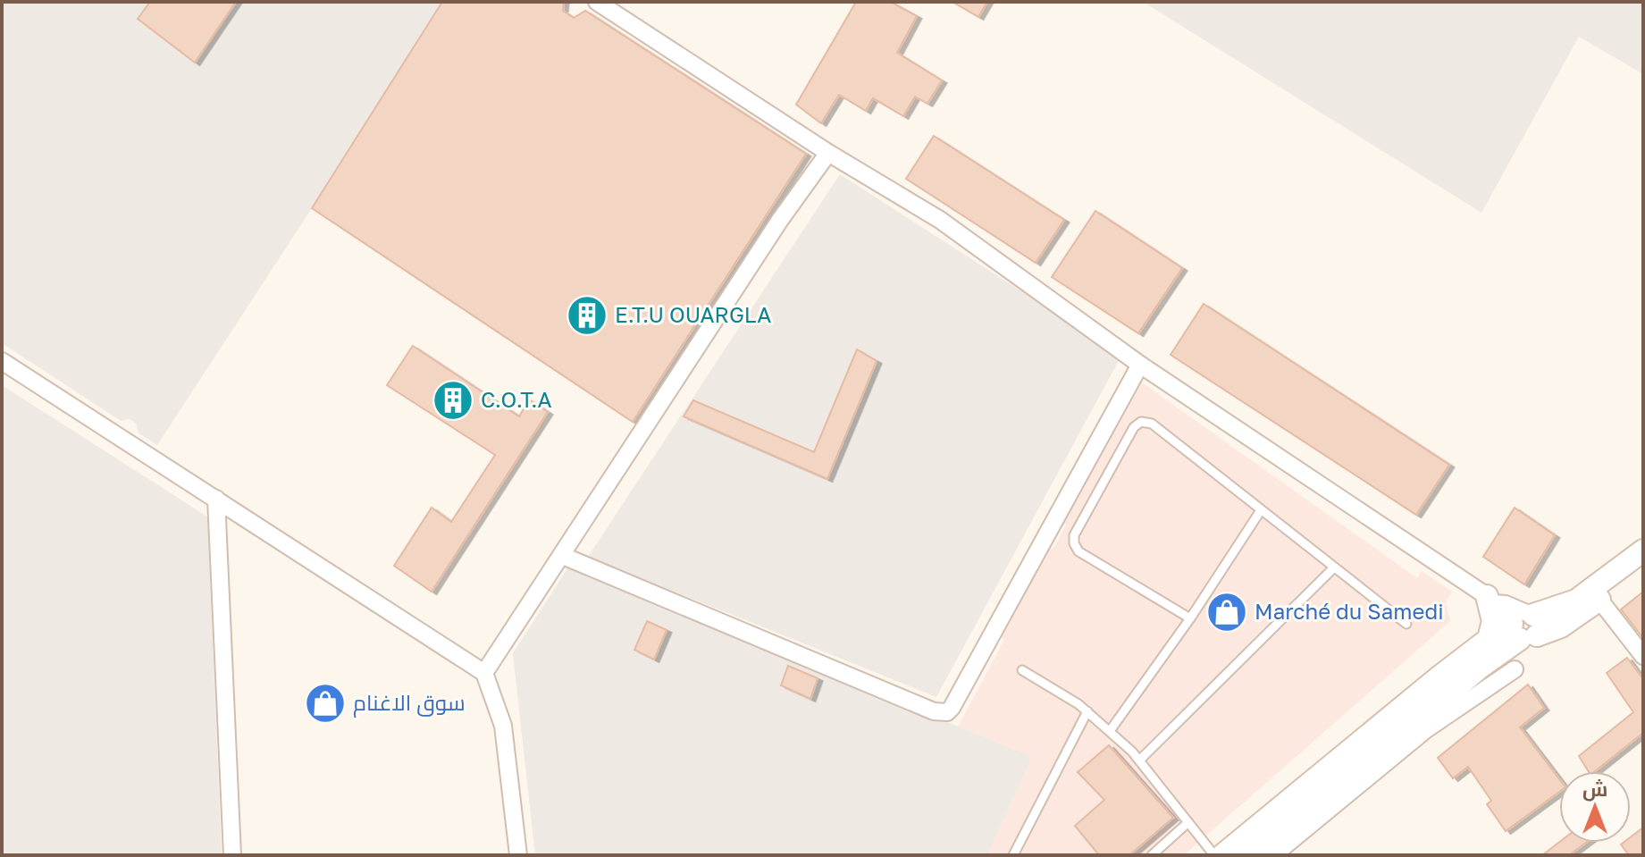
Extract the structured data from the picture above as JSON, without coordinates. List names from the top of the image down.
{
  "places": {
    "building": ["E.T.U OUARGLA", "C.O.T.A"],
    "shop": ["Marché du Samedi", "سوق الاغنام"]
  },
  "north": "top"
}
